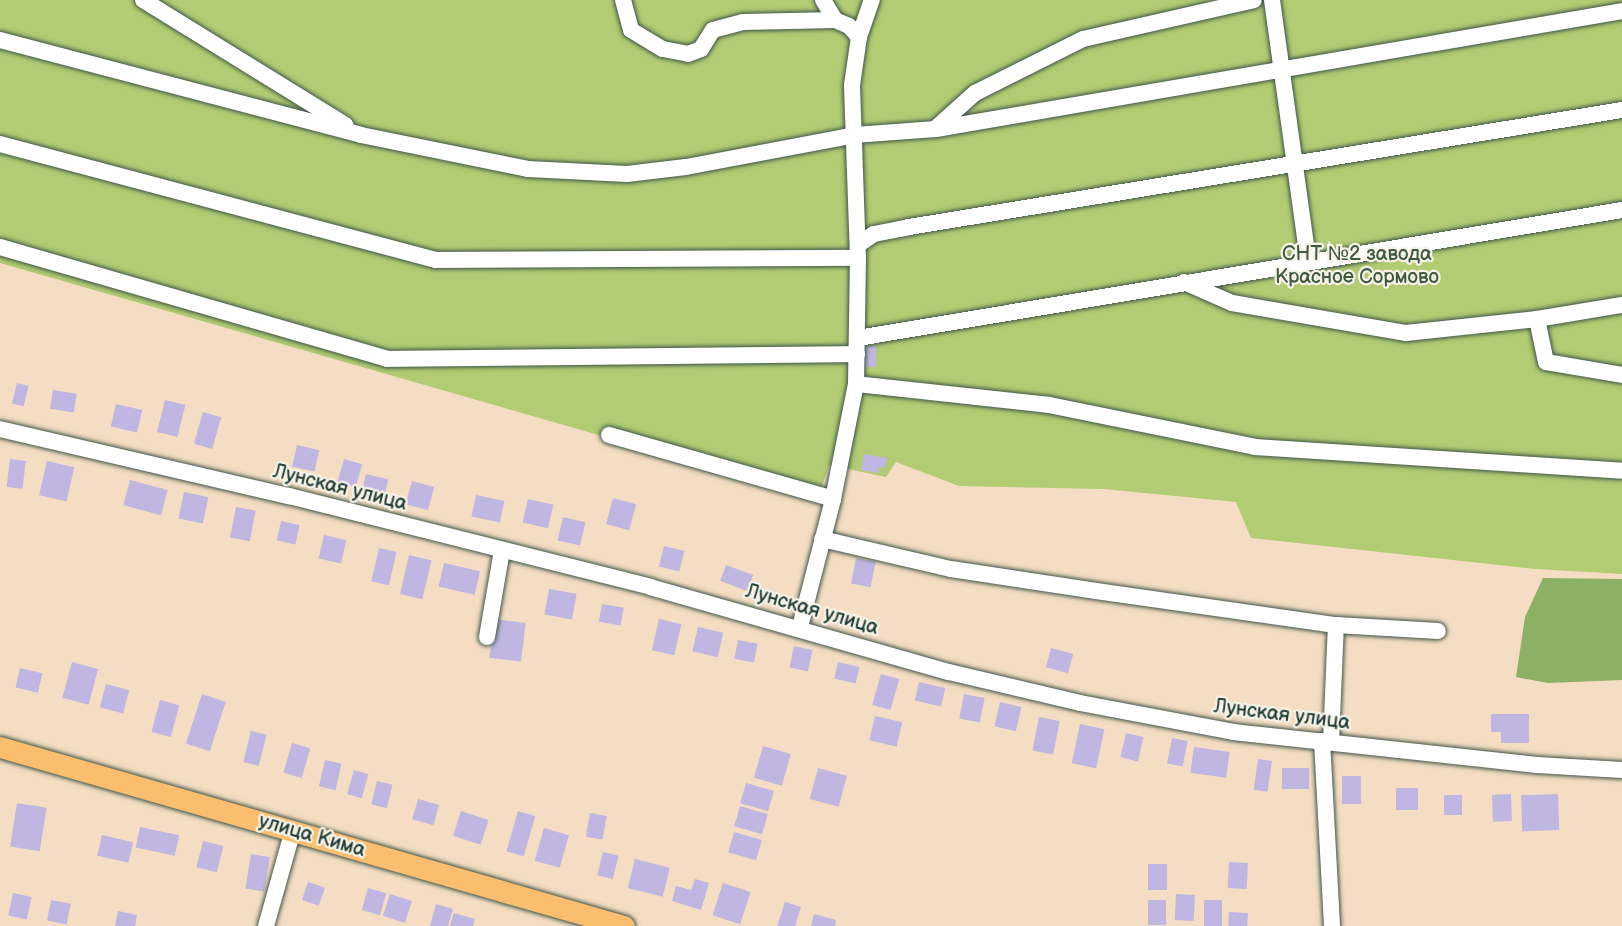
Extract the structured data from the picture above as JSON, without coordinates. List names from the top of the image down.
{
  "streets": {
    "main road": ["улица Кима"],
    "street": ["Лунская улица"]
  },
  "parks": ["СНТ №2 завода Красное Сормово"]
}
